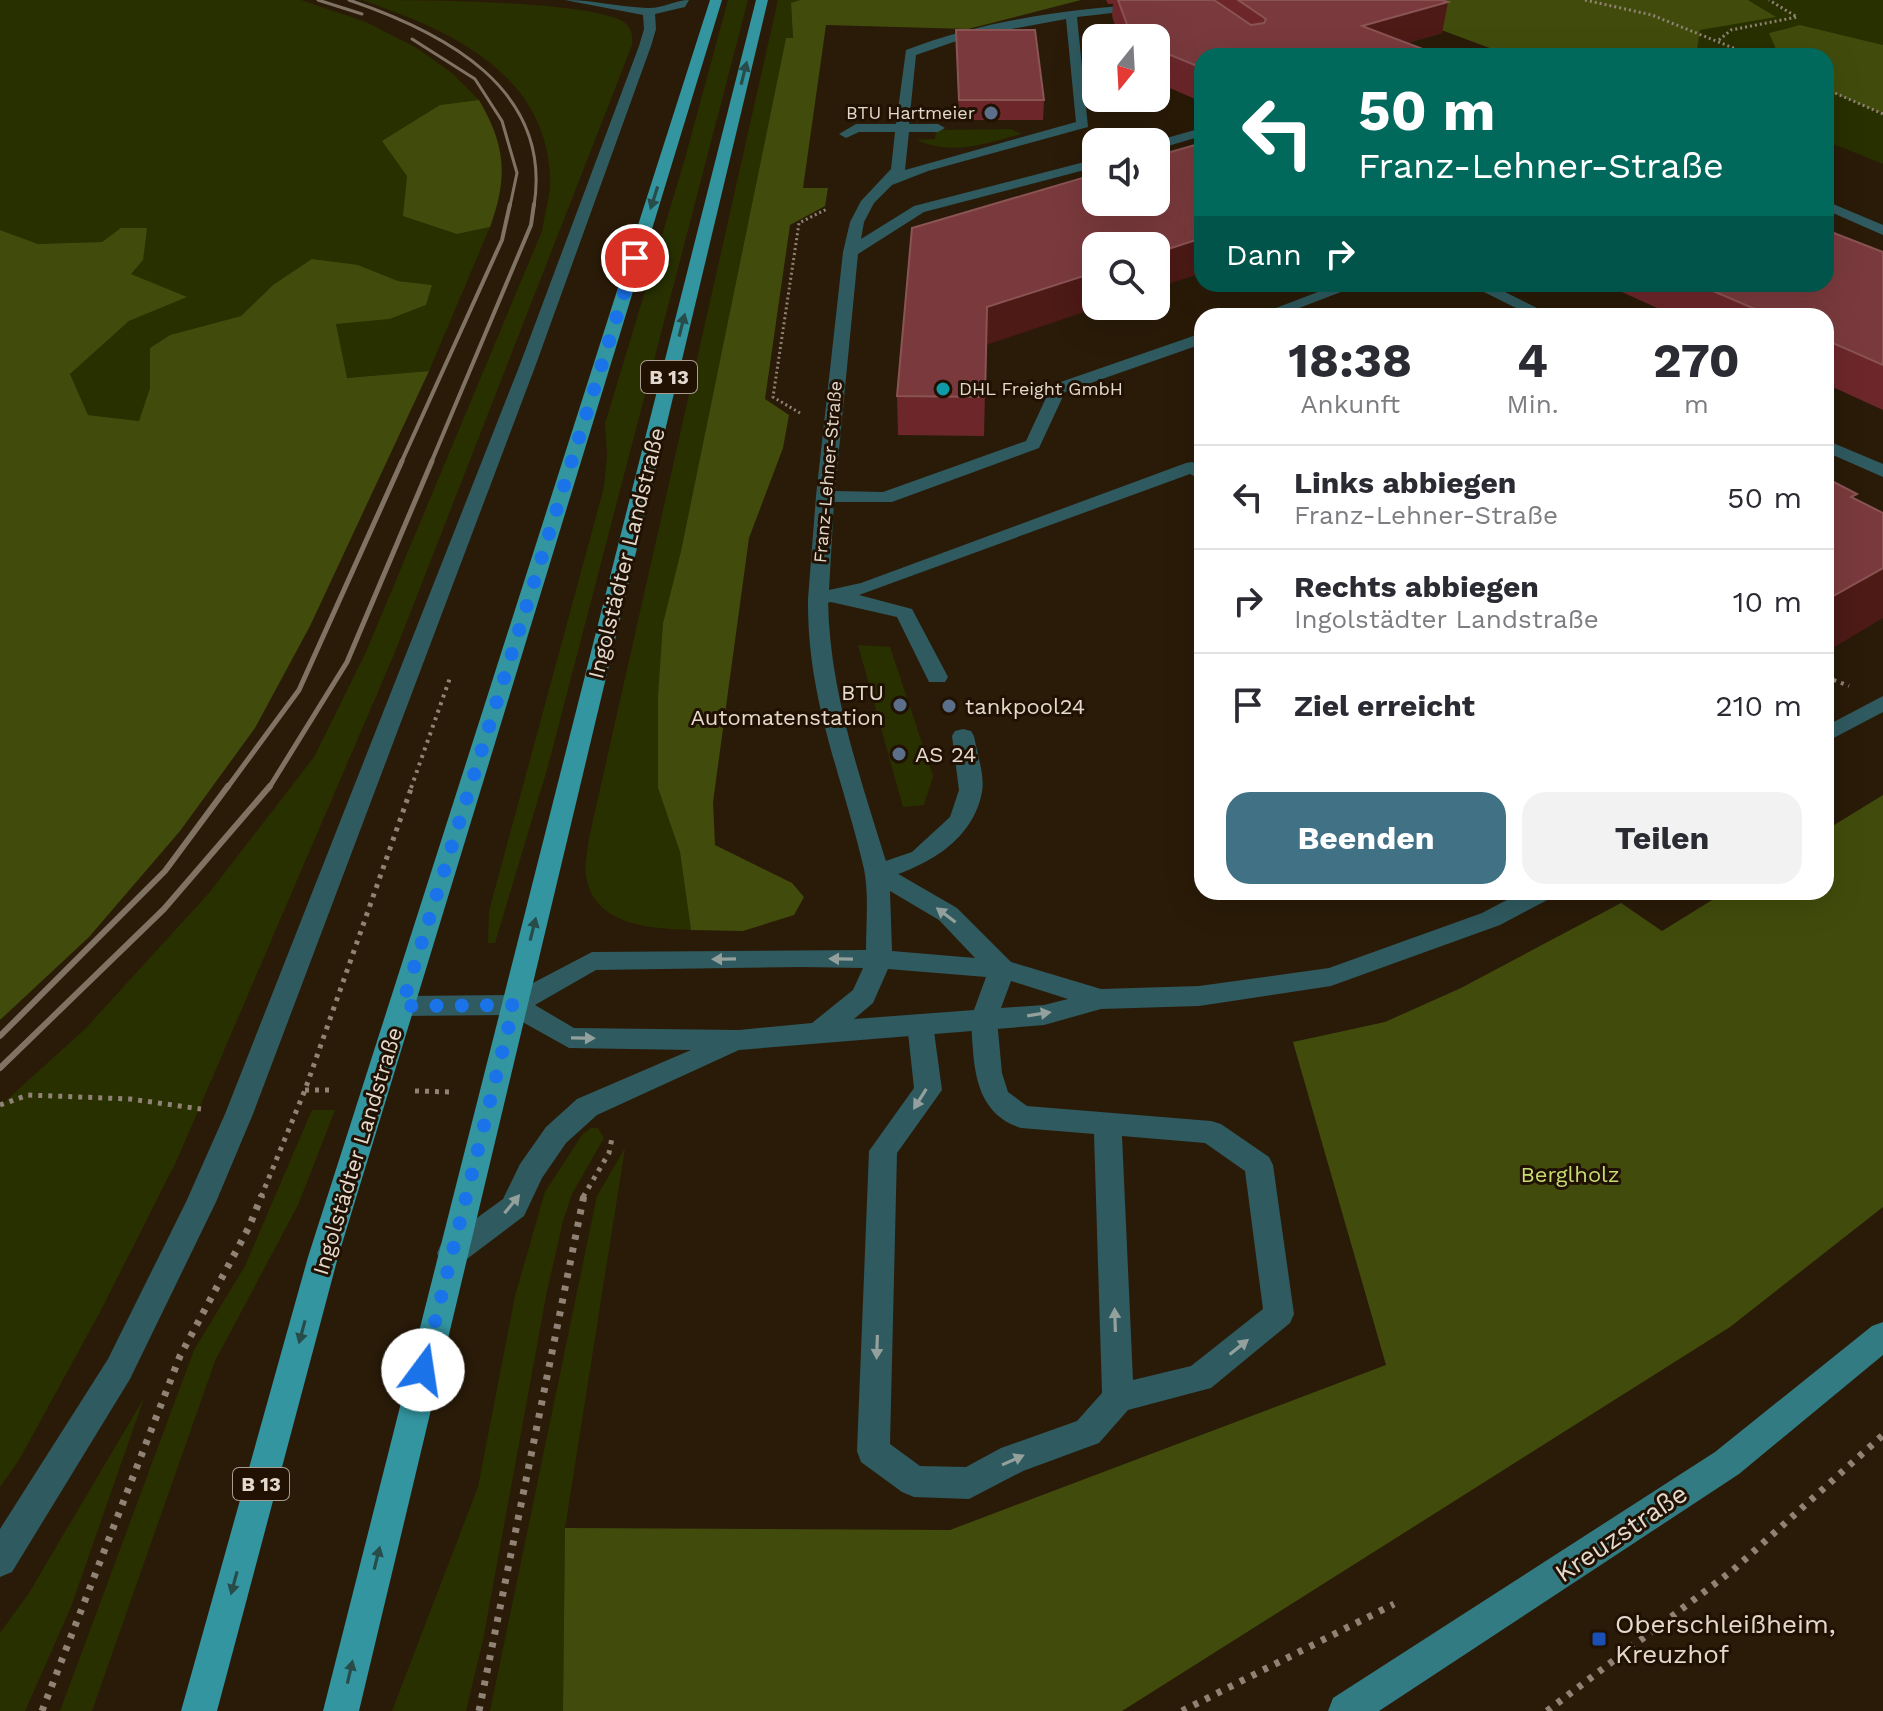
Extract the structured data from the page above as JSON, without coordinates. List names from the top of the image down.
{
  "streets": {
    "main road": ["B 13", "Ingolstädter Landstraße", "Kreuzstraße"],
    "street": ["Franz-Lehner-Straße"]
  },
  "parks": ["Berglholz"],
  "places": {
    "other": [
      "BTU Hartmeier",
      "DHL Freight GmbH",
      "BTU Automatenstation",
      "tankpool24",
      "AS 24"
    ],
    "transit": ["Oberschleißheim, Kreuzhof"]
  },
  "north": "bottom",
  "page": {
    "turn": ["50 m", "Franz-Lehner-Straße"],
    "then": "Dann",
    "eta": [
      "18:38",
      "Ankunft",
      "4",
      "Min.",
      "270",
      "m"
    ],
    "list": [
      {
        "name": "Links abbiegen",
        "note": "Franz-Lehner-Straße",
        "value": "50 m"
      },
      {
        "name": "Rechts abbiegen",
        "note": "Ingolstädter Landstraße",
        "value": "10 m"
      },
      {
        "name": "Ziel erreicht",
        "value": "210 m"
      }
    ],
    "buttons": ["Beenden", "Teilen"]
  }
}
